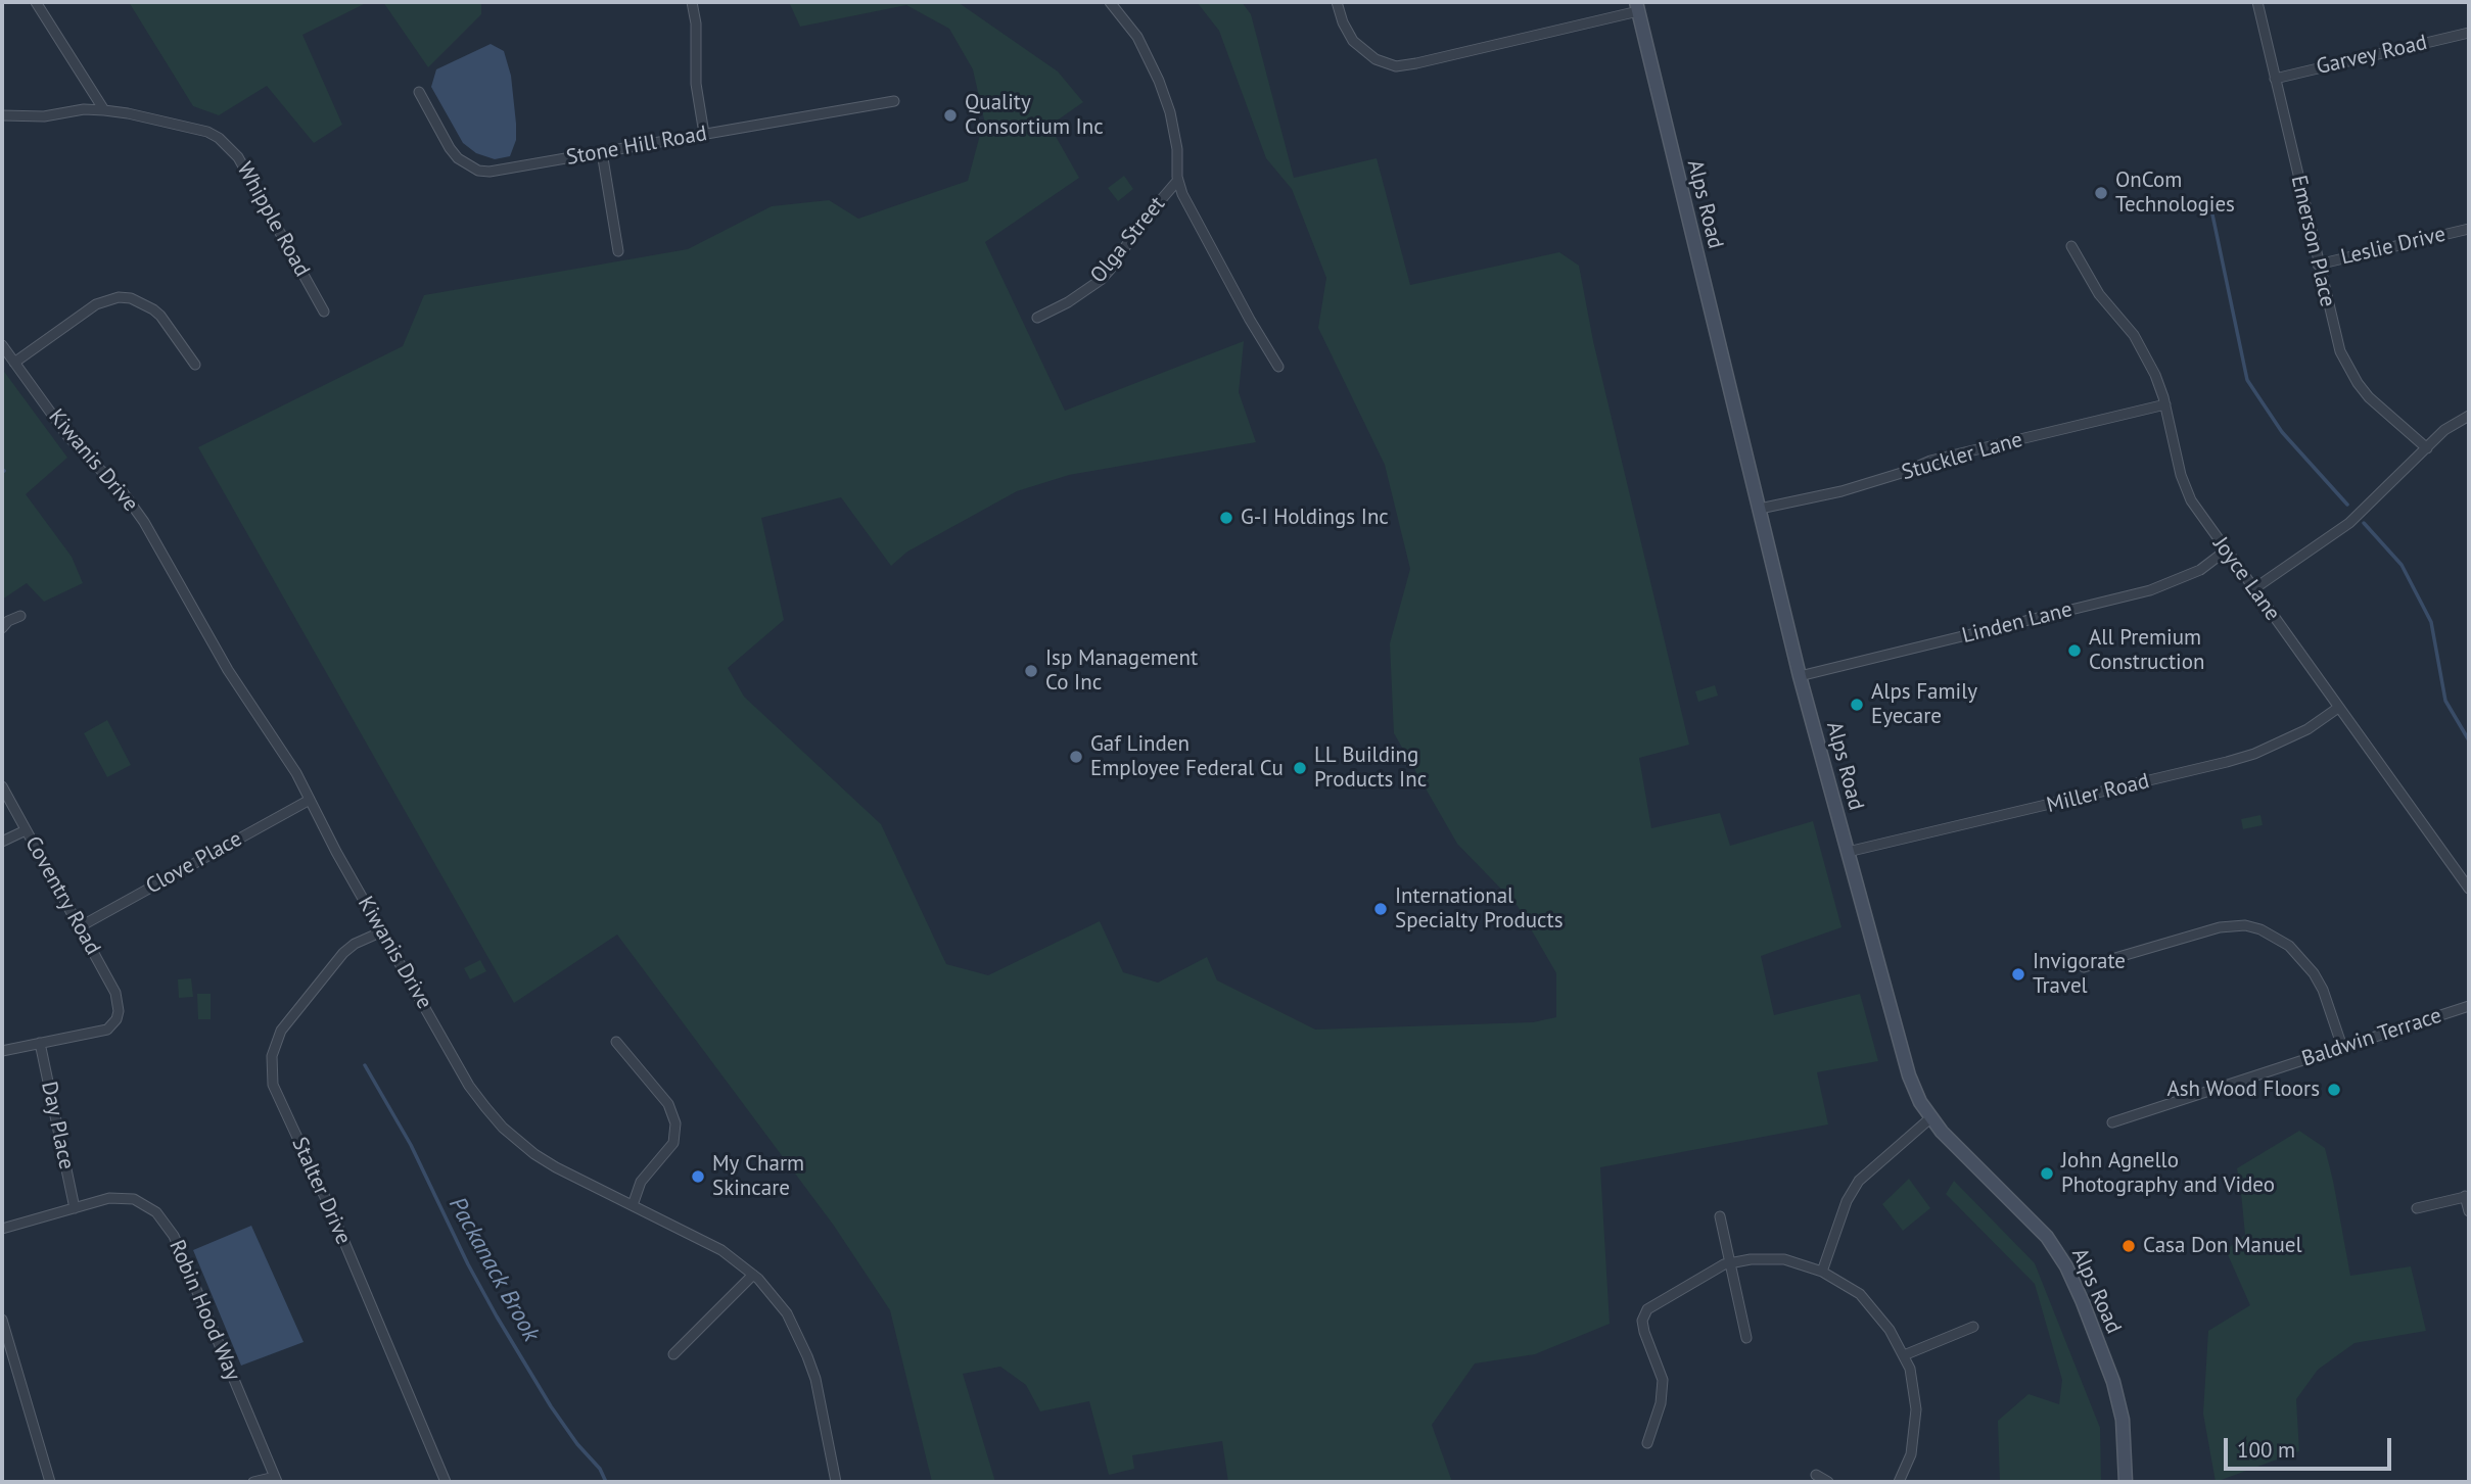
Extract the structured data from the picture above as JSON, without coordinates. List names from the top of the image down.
{
  "streets": {
    "main road": ["Alps Road"],
    "street": [
      "Garvey Road",
      "Stone Hill Road",
      "Whipple Road",
      "Olga Street",
      "Emerson Place",
      "Leslie Drive",
      "Stuckler Lane",
      "Kiwanis Drive",
      "Joyce Lane",
      "Linden Lane",
      "Miller Road",
      "Clove Place",
      "Coventry Road",
      "Baldwin Terrace",
      "Day Place",
      "Stalter Drive",
      "Robin Hood Way"
    ]
  },
  "crossings": [
    ["Garvey Road", "Emerson Place"],
    ["Alps Road", "Stuckler Lane"],
    ["Alps Road", "Linden Lane"],
    ["Alps Road", "Miller Road"],
    ["Emerson Place", "Leslie Drive"],
    ["Stuckler Lane", "Joyce Lane"],
    ["Kiwanis Drive", "Clove Place"],
    ["Kiwanis Drive", "Stalter Drive"],
    ["Joyce Lane", "Linden Lane"],
    ["Joyce Lane", "Miller Road"],
    ["Clove Place", "Coventry Road"],
    ["Coventry Road", "Day Place"],
    ["Day Place", "Robin Hood Way"]
  ],
  "water": ["Packanack Brook"],
  "places": [
    "Quality Consortium Inc",
    "OnCom Technologies",
    "G-I Holdings Inc",
    "All Premium Construction",
    "Isp Management Co Inc",
    "Alps Family Eyecare",
    "Gaf Linden Employee Federal Cu",
    "LL Building Products Inc",
    "International Specialty Products",
    "Invigorate Travel",
    "Ash Wood Floors",
    "John Agnello Photography and Video",
    "My Charm Skincare",
    "Casa Don Manuel"
  ],
  "scale_bar": "100 m"
}
